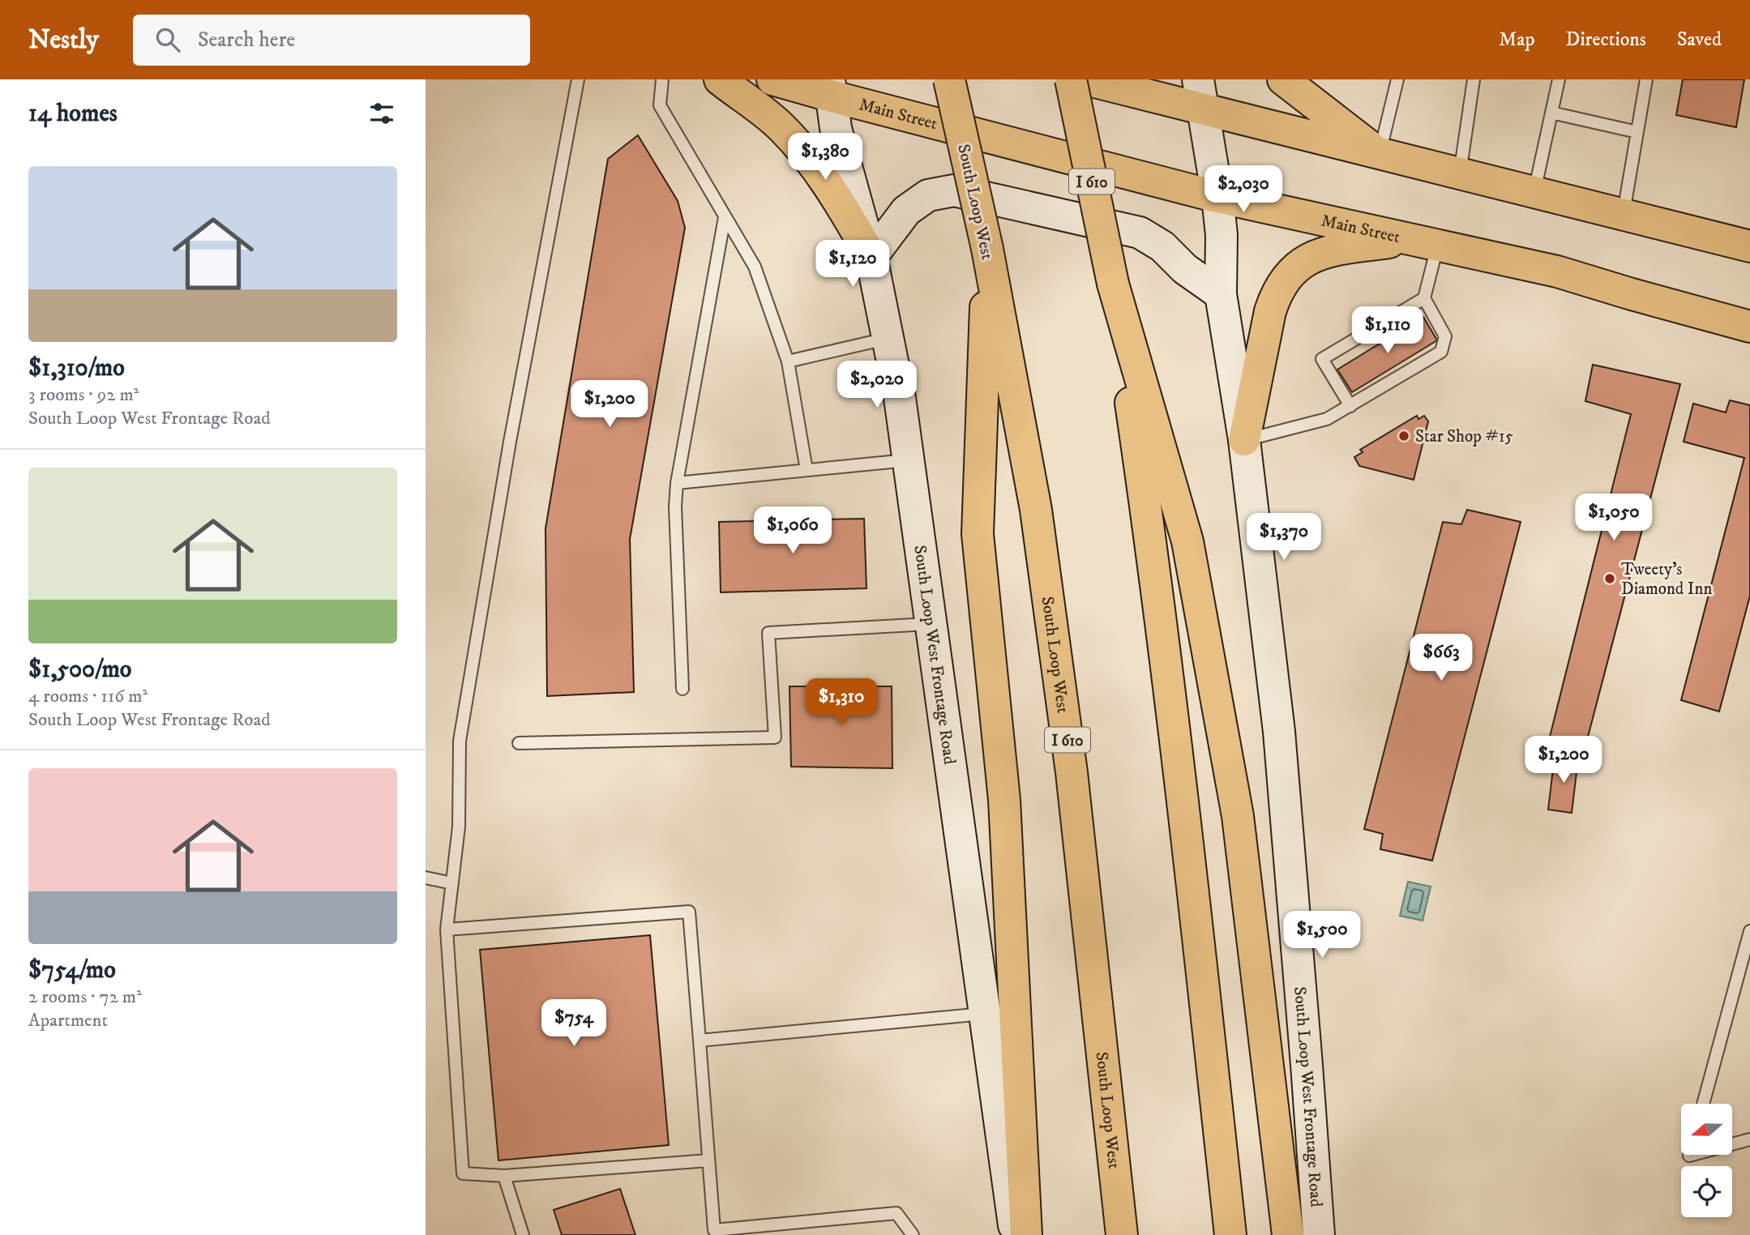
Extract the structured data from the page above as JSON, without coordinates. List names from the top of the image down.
{
  "streets": {
    "main road": [
      "Main Street",
      "I 610",
      "South Loop West",
      "South Loop West Frontage Road"
    ]
  },
  "crossings": [
    ["Main Street", "South Loop West Frontage Road"]
  ],
  "places": ["Star Shop #15", "Tweety's Diamond Inn"],
  "north": "left",
  "page": {
    "header": "Nestly",
    "search": "Search here",
    "nav": ["Map", "Directions", "Saved"],
    "heading": "14 homes",
    "price": [
      "$1,380",
      "$2,030",
      "$1,120",
      "$1,110",
      "$2,020",
      "$1,200",
      "$1,050",
      "$1,060",
      "$1,370",
      "$663",
      "$1,310",
      "$1,200",
      "$1,500",
      "$754"
    ],
    "list": [
      {
        "name": "$1,310/mo",
        "note": "3 rooms · 92 m² · South Loop West Frontage Road"
      },
      {
        "name": "$1,500/mo",
        "note": "4 rooms · 116 m² · South Loop West Frontage Road"
      },
      {
        "name": "$754/mo",
        "note": "2 rooms · 72 m² · Apartment"
      }
    ]
  }
}
